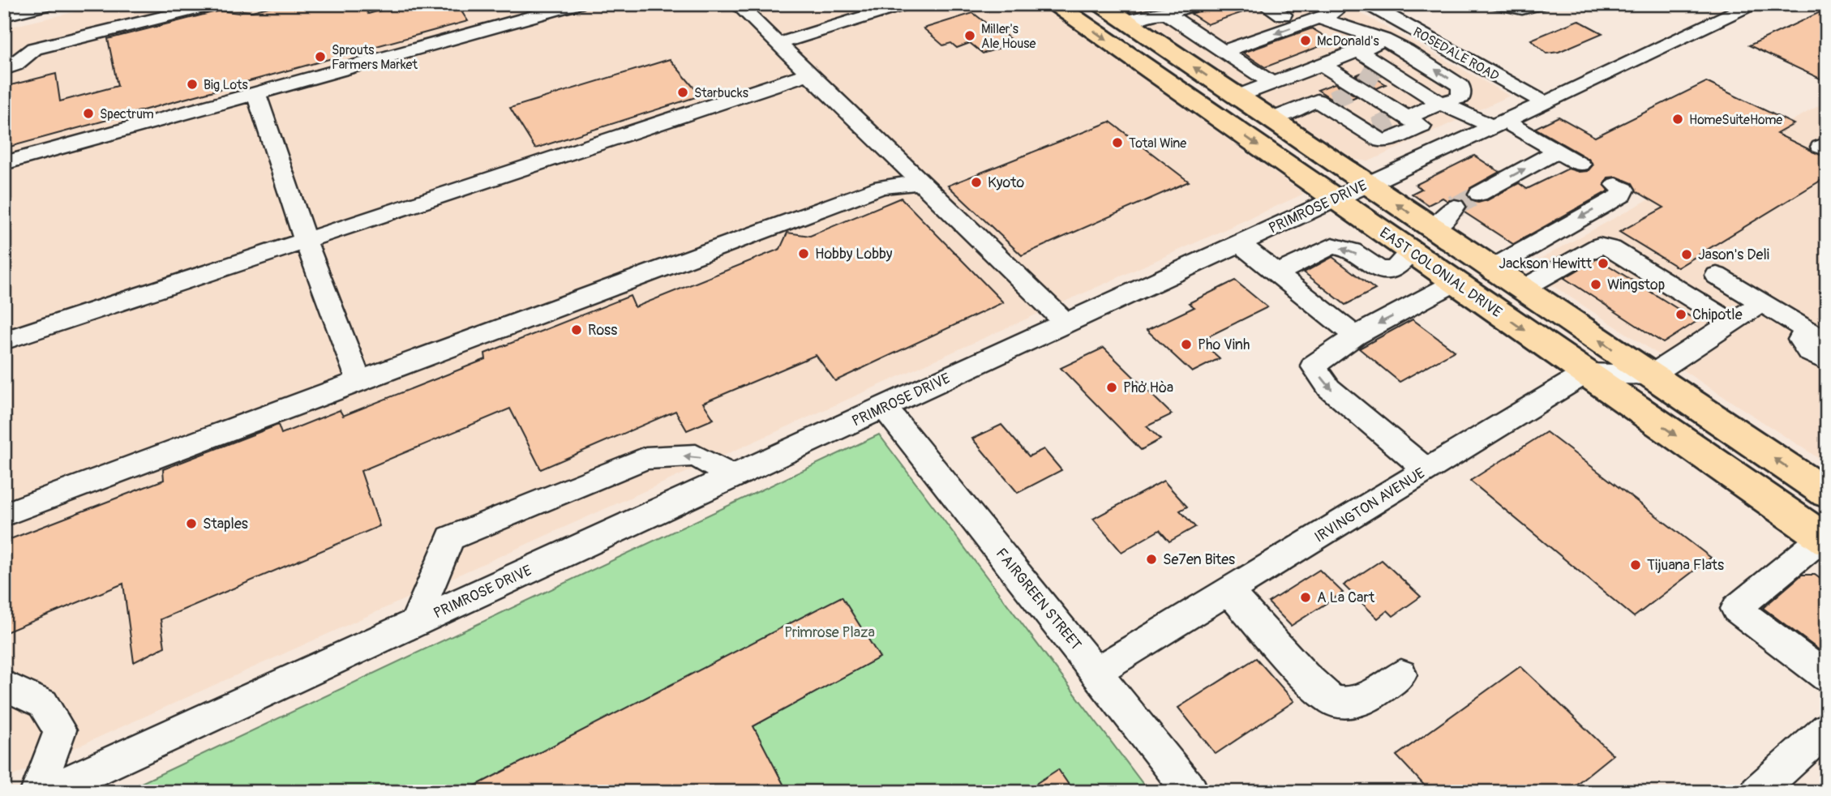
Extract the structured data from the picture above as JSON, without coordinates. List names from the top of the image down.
{
  "streets": {
    "highway": ["EAST COLONIAL DRIVE"],
    "street": [
      "ROSEDALE ROAD",
      "PRIMROSE DRIVE",
      "IRVINGTON AVENUE",
      "FAIRGREEN STREET"
    ]
  },
  "crossings": [
    ["ROSEDALE ROAD", "PRIMROSE DRIVE"],
    ["PRIMROSE DRIVE", "EAST COLONIAL DRIVE"],
    ["PRIMROSE DRIVE", "FAIRGREEN STREET"],
    ["EAST COLONIAL DRIVE", "IRVINGTON AVENUE"],
    ["IRVINGTON AVENUE", "FAIRGREEN STREET"]
  ],
  "parks": ["Primrose Plaza"],
  "places": [
    "Miller's Ale House",
    "McDonald's",
    "Sprouts Farmers Market",
    "Big Lots",
    "Starbucks",
    "Spectrum",
    "HomeSuiteHome",
    "Total Wine",
    "Kyoto",
    "Hobby Lobby",
    "Jason's Deli",
    "Jackson Hewitt",
    "Wingstop",
    "Chipotle",
    "Ross",
    "Pho Vinh",
    "Phở Hòa",
    "Staples",
    "Se7en Bites",
    "Tijuana Flats",
    "A La Cart"
  ]
}
